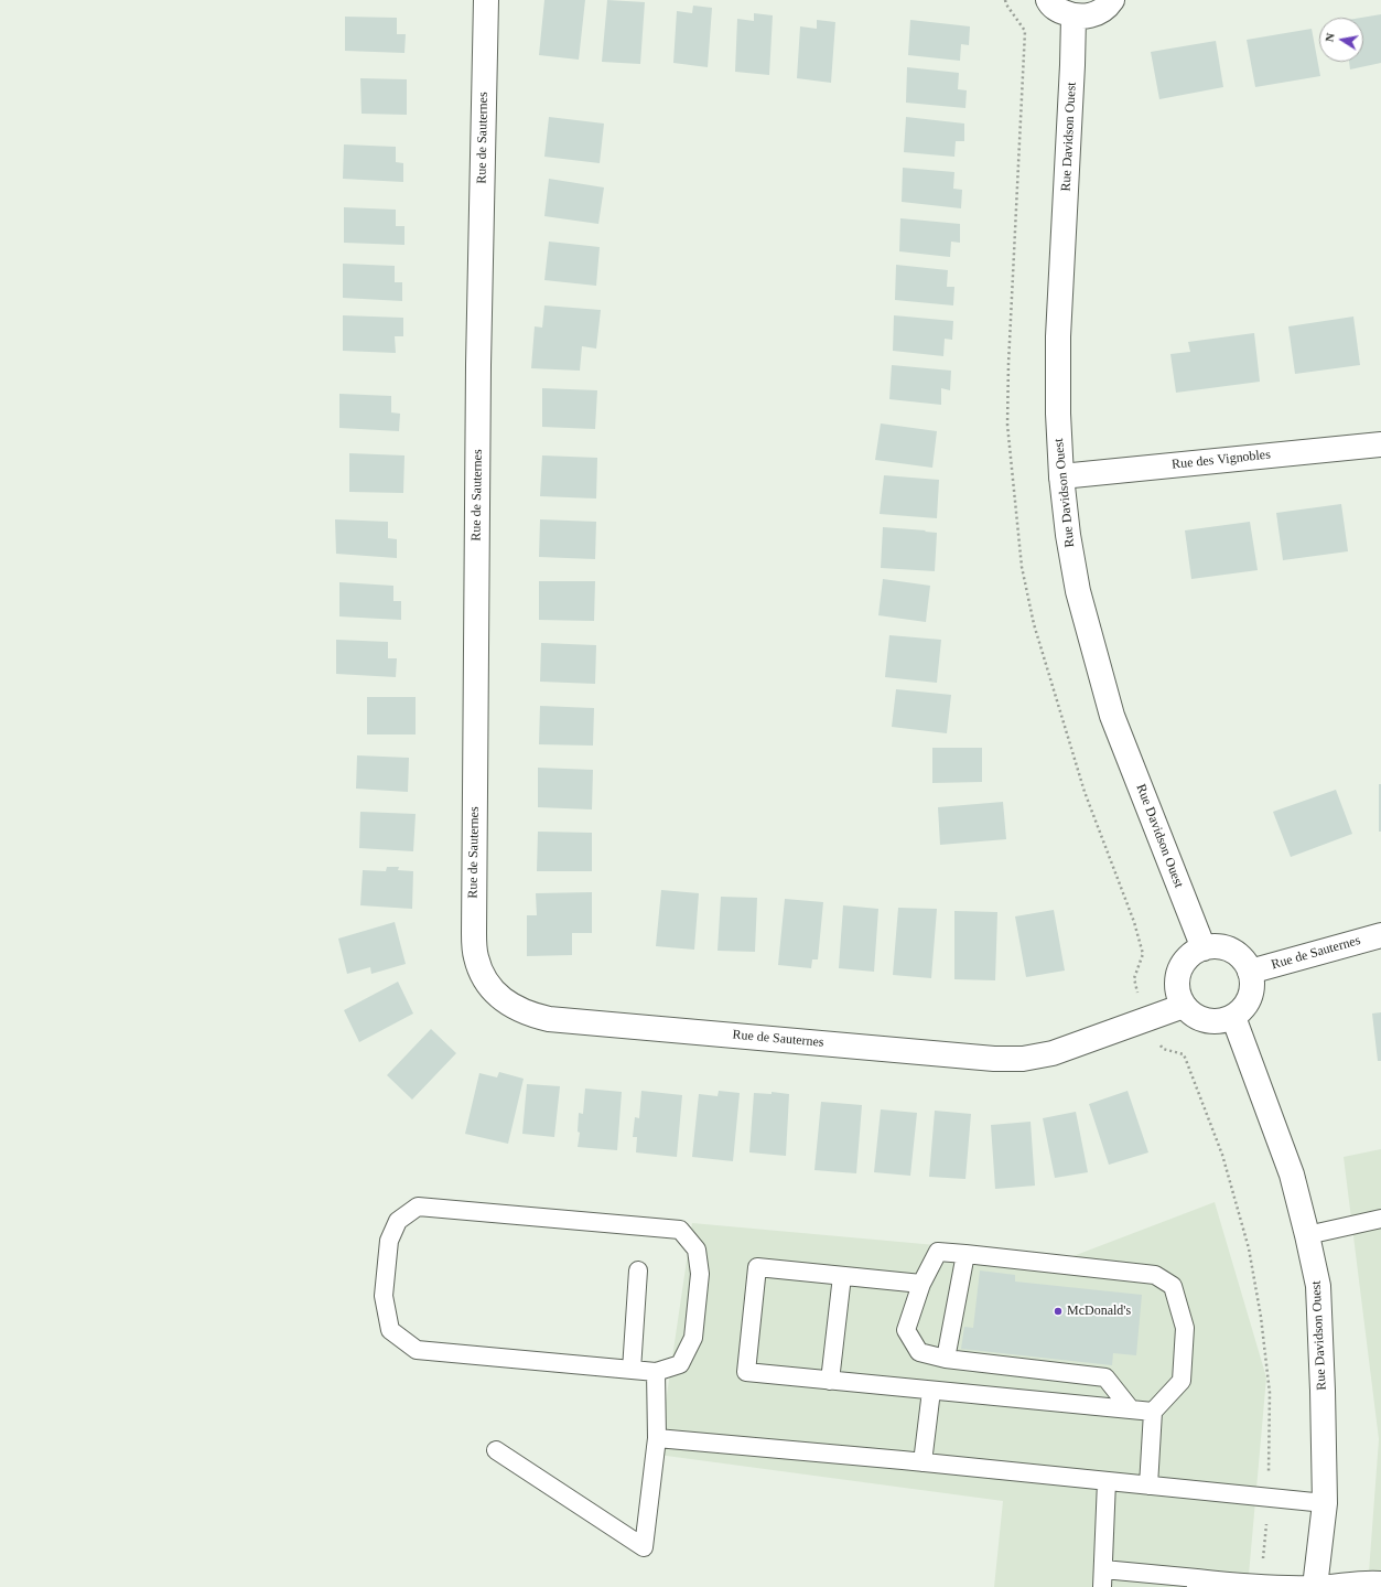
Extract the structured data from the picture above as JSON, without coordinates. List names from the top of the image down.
{
  "streets": {
    "street": ["Rue Davidson Ouest", "Rue de Sauternes", "Rue des Vignobles"]
  },
  "crossings": [
    ["Rue Davidson Ouest", "Rue de Sauternes"],
    ["Rue Davidson Ouest", "Rue des Vignobles"]
  ],
  "places": ["McDonald's"],
  "north": "left"
}
